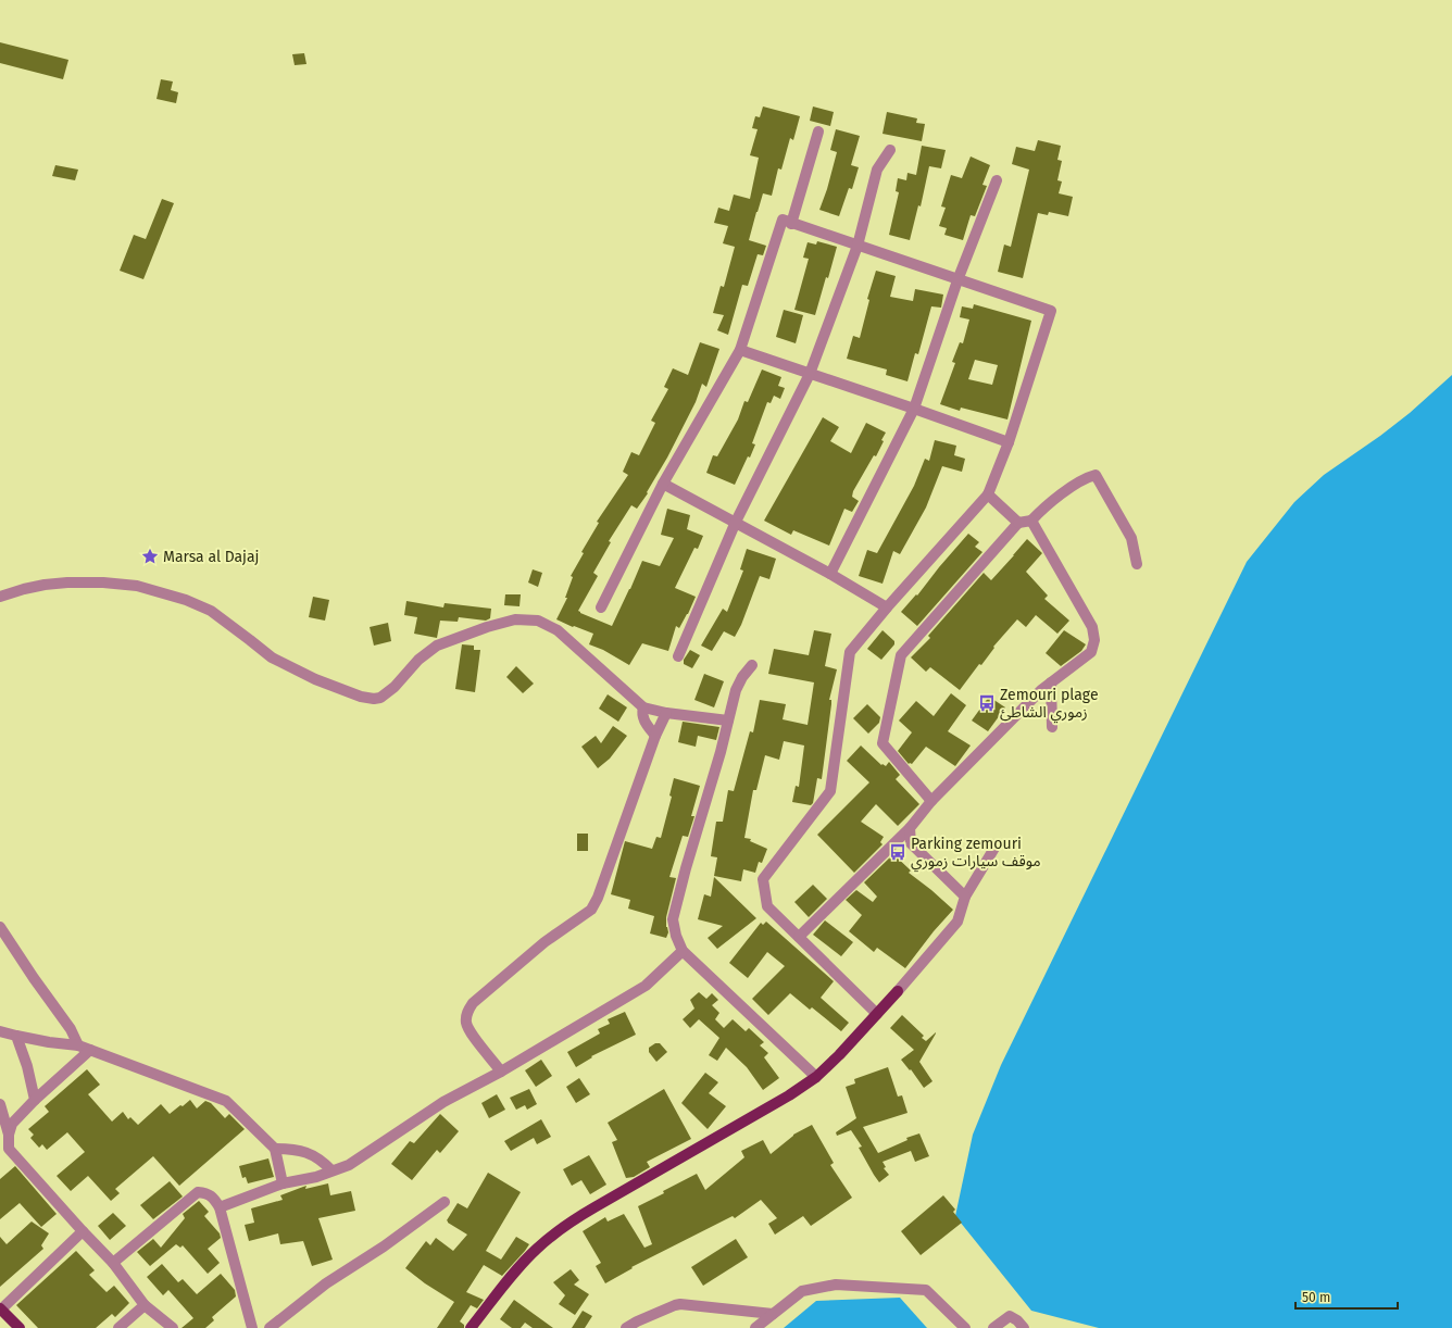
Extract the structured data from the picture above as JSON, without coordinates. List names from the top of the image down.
{
  "places": {
    "place": ["Marsa al Dajaj"],
    "bus stop": ["Zemouri plage زموري الشاطئ", "Parking zemouri موقف سيارات زموري"]
  },
  "scale_bar": "50 m"
}
